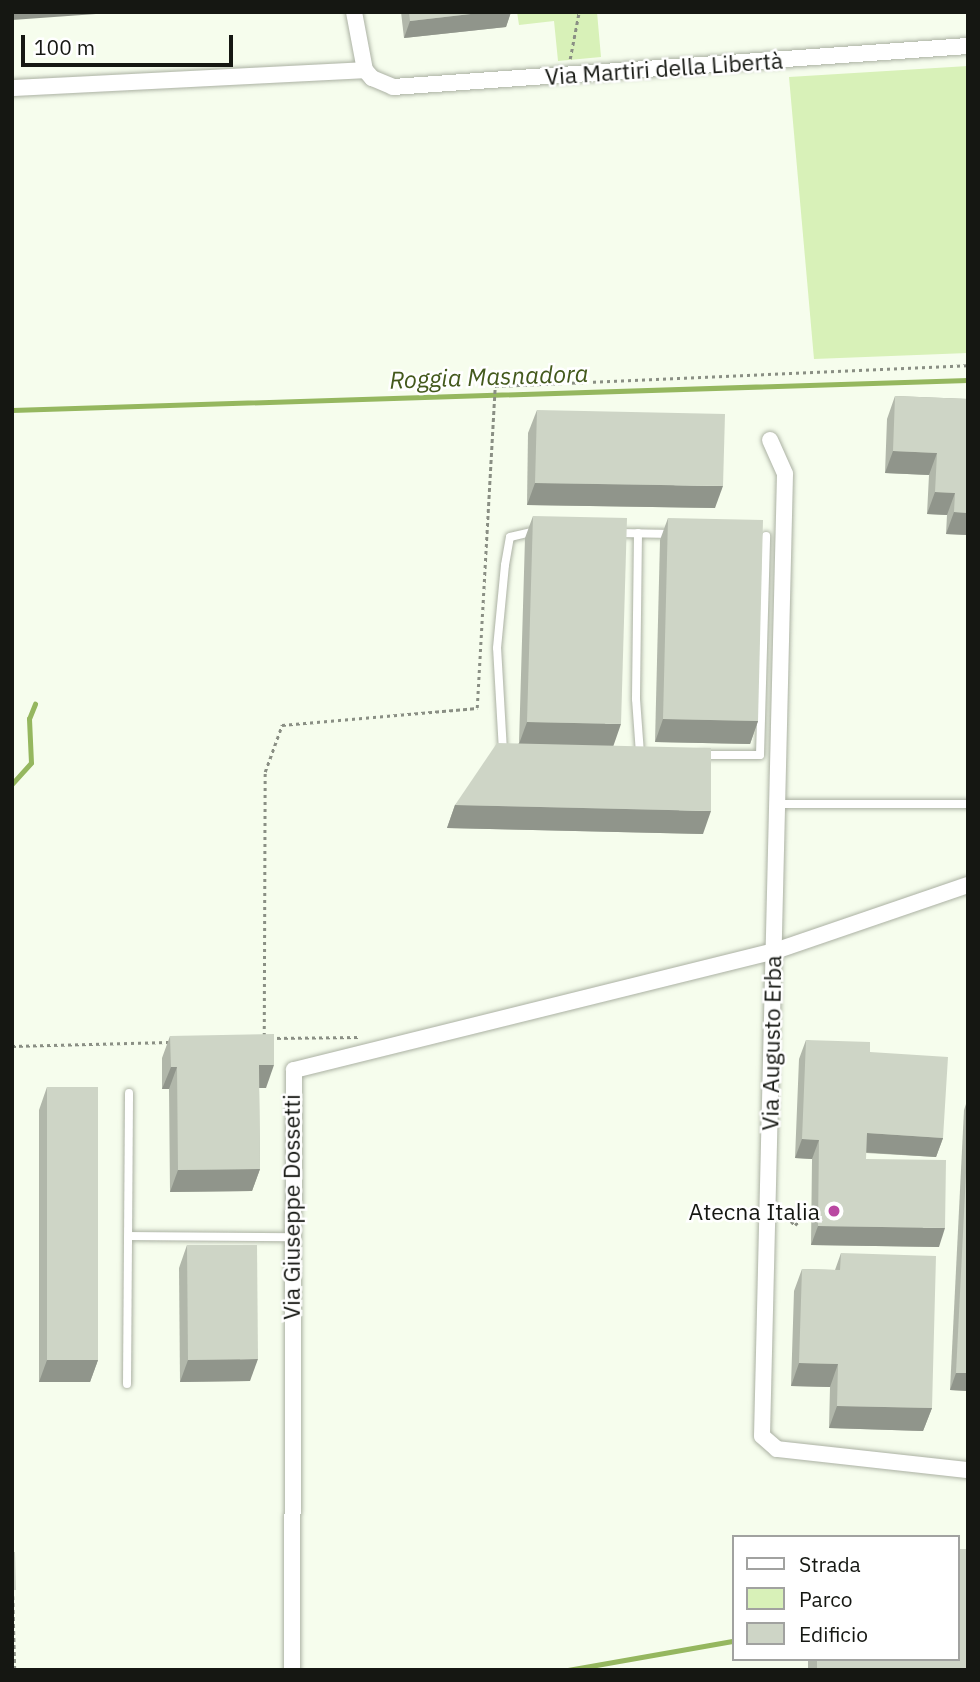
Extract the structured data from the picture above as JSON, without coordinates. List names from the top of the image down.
{
  "streets": {
    "street": ["Via Martiri della Libertà", "Via Augusto Erba", "Via Giuseppe Dossetti"]
  },
  "crossings": [
    ["Via Augusto Erba", "Via Giuseppe Dossetti"]
  ],
  "water": ["Roggia Masnadora"],
  "places": ["Atecna Italia"],
  "legend": ["Strada", "Parco", "Edificio"],
  "scale_bar": "100 m"
}
